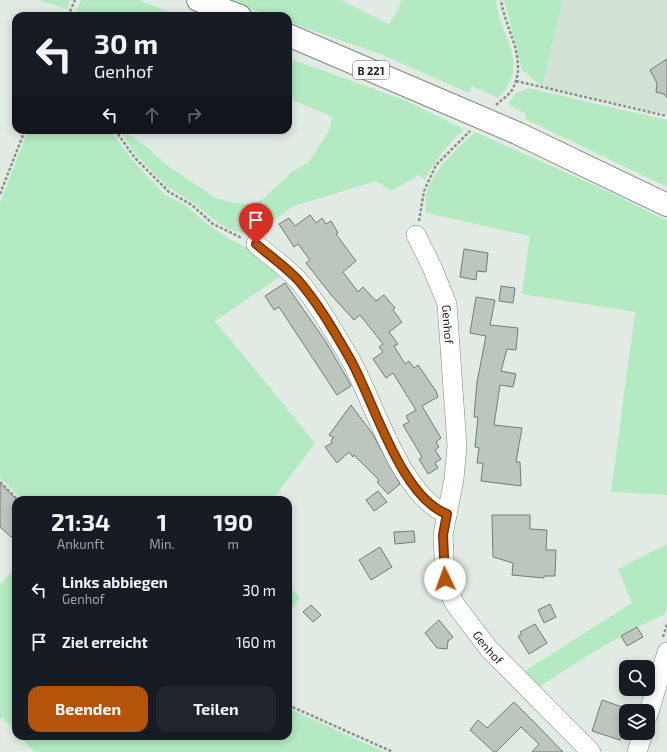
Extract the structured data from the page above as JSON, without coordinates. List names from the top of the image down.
{
  "streets": {
    "main road": ["B 221"],
    "street": ["Genhof"]
  },
  "page": {
    "turn": ["30 m", "Genhof"],
    "eta": [
      "21:34",
      "Ankunft",
      "1",
      "Min.",
      "190",
      "m"
    ],
    "list": [
      {
        "name": "Links abbiegen",
        "note": "Genhof",
        "value": "30 m"
      },
      {
        "name": "Ziel erreicht",
        "value": "160 m"
      }
    ],
    "buttons": ["Beenden", "Teilen"]
  }
}
